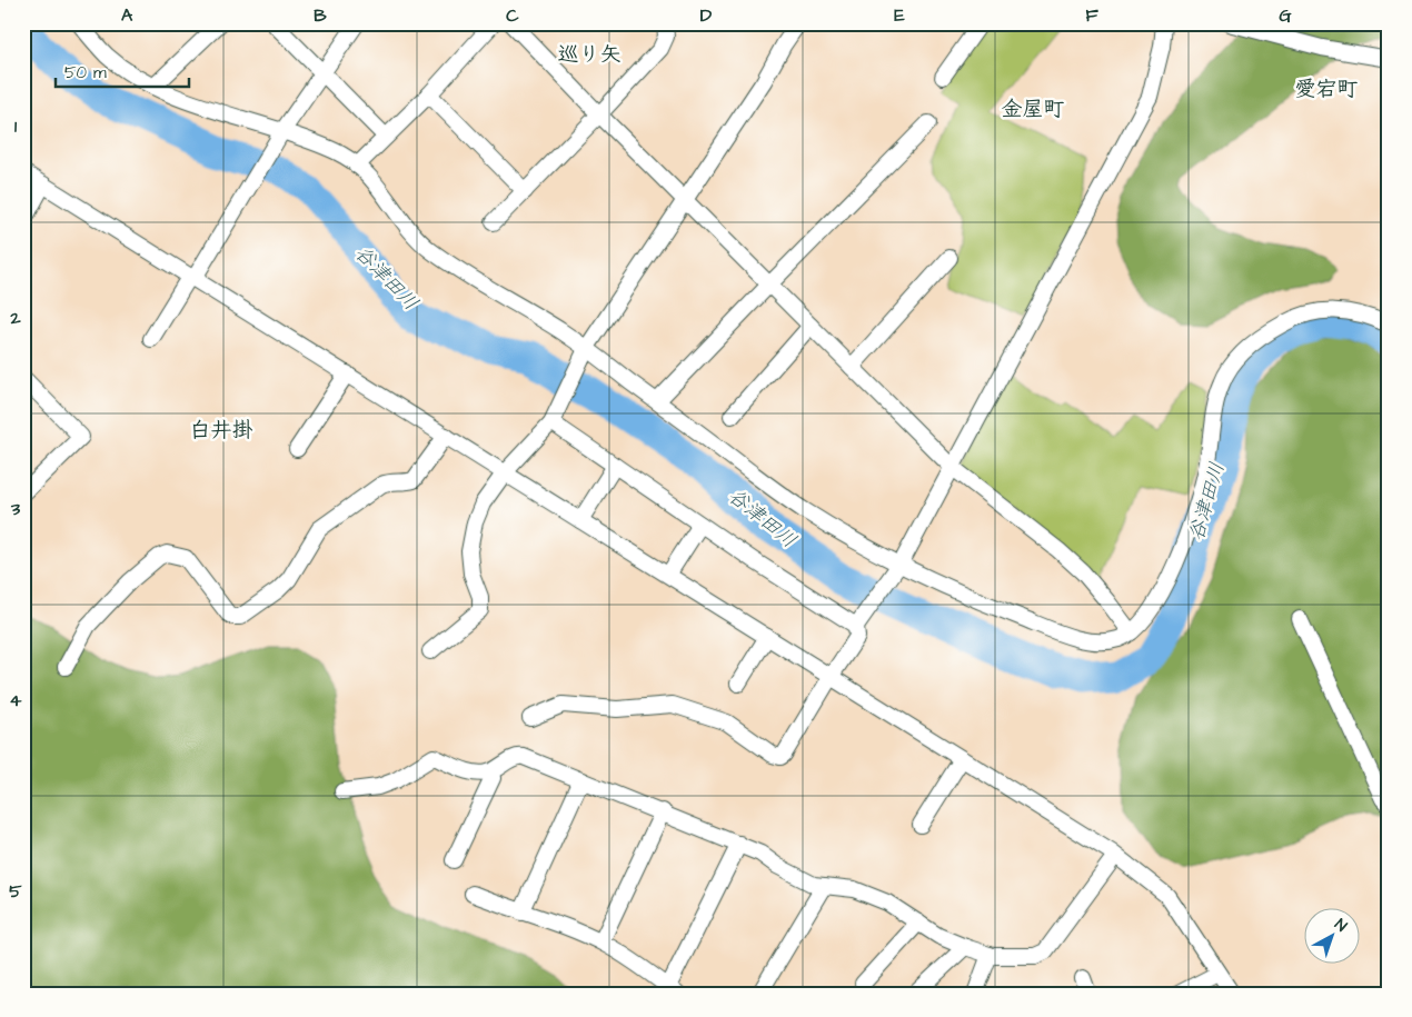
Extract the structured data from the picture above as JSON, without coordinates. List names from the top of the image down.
{
  "districts": [
    "巡り矢",
    "愛宕町",
    "金屋町",
    "白井掛"
  ],
  "water": ["谷津田川"],
  "scale_bar": "50 m",
  "north": "top right",
  "grid": {
    "columns": [
      "A",
      "B",
      "C",
      "D",
      "E",
      "F",
      "G"
    ],
    "rows": [
      "1",
      "2",
      "3",
      "4",
      "5"
    ]
  }
}
